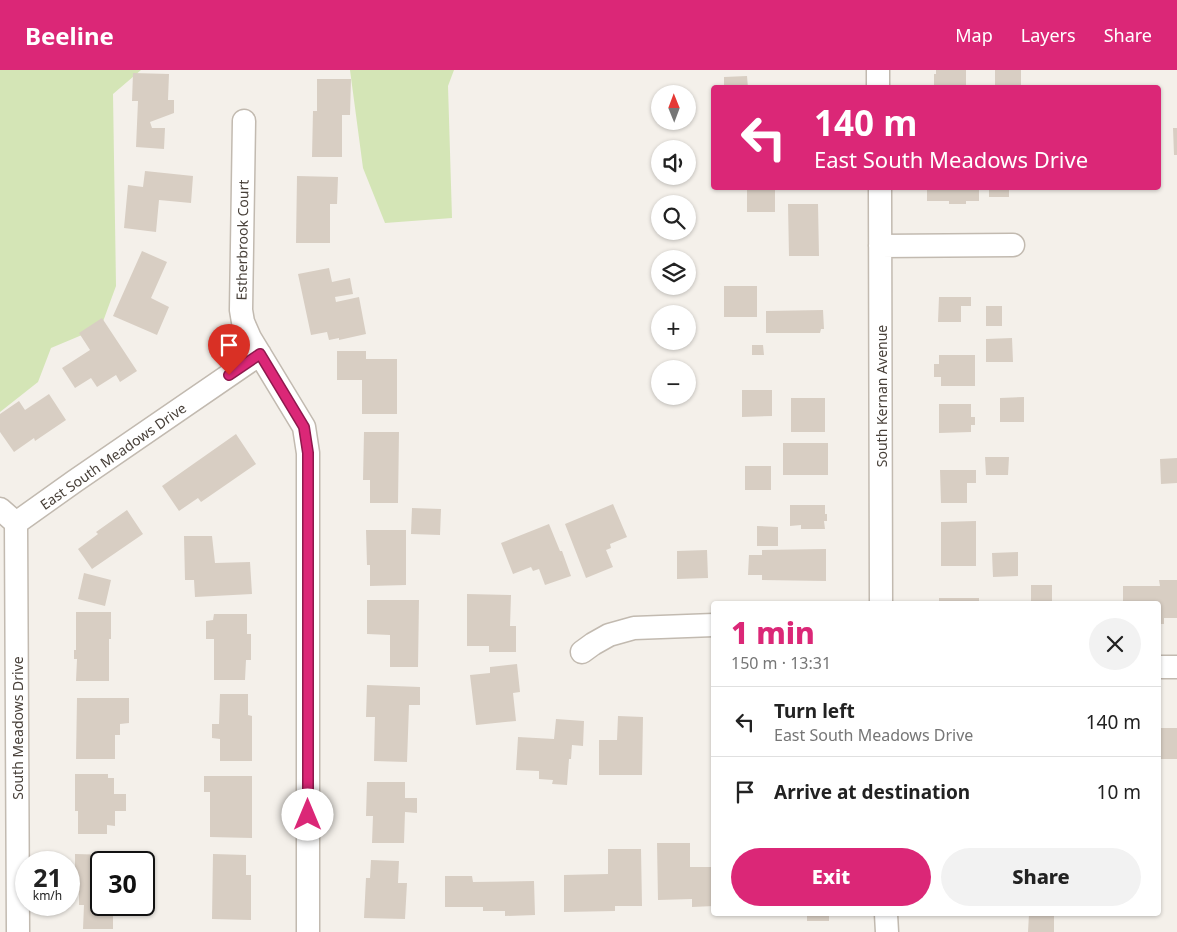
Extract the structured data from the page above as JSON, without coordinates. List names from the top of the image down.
{
  "streets": {
    "street": [
      "Estherbrook Court",
      "South Kernan Avenue",
      "East South Meadows Drive",
      "South Meadows Drive"
    ]
  },
  "crossings": [
    ["Estherbrook Court", "East South Meadows Drive"],
    ["East South Meadows Drive", "South Meadows Drive"]
  ],
  "north": "top",
  "page": {
    "header": "Beeline",
    "nav": ["Map", "Layers", "Share"],
    "map_buttons": ["+", "−"],
    "turn": ["140 m", "East South Meadows Drive"],
    "heading": ["1 min", "150 m · 13:31"],
    "list": [
      {
        "name": "Turn left",
        "note": "East South Meadows Drive",
        "value": "140 m"
      },
      {
        "name": "Arrive at destination",
        "value": "10 m"
      }
    ],
    "buttons": ["Exit", "Share"],
    "speed": "21 km/h",
    "limit": "30"
  }
}
